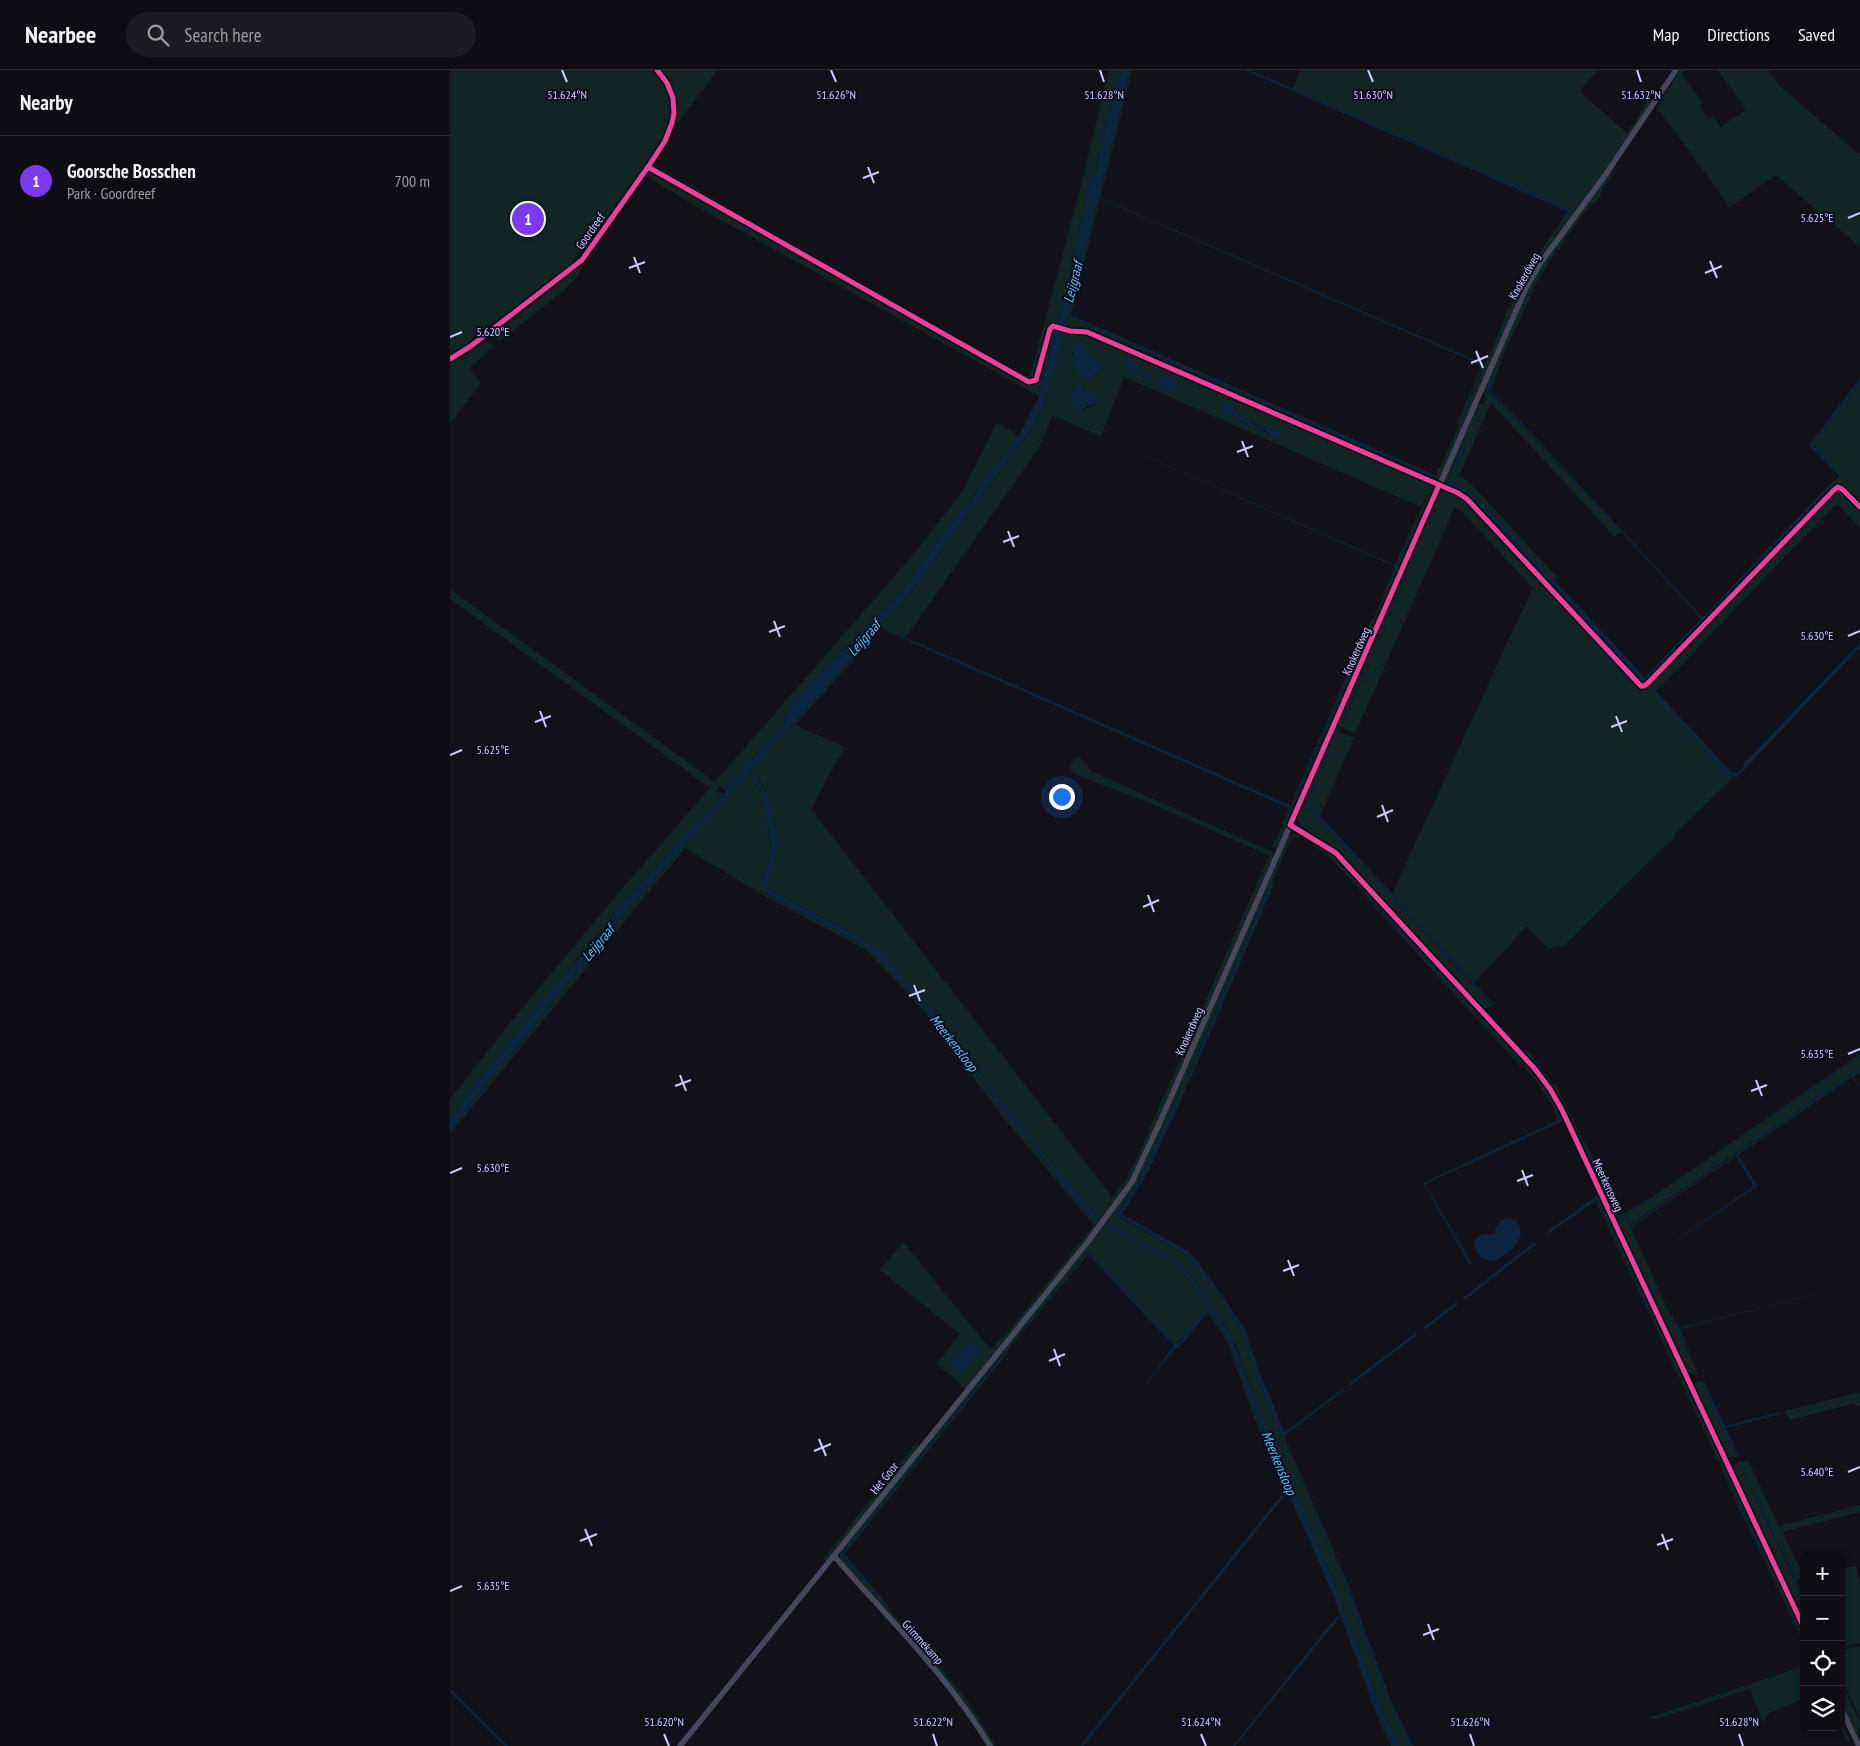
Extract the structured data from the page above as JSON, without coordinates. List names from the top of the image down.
{
  "streets": {
    "street": [
      "Goordreef",
      "Knokerdweg",
      "Meerkensweg",
      "Het Goor",
      "Grimmekamp"
    ]
  },
  "crossings": [
    ["Knokerdweg", "Meerkensweg"],
    ["Knokerdweg", "Het Goor"],
    ["Het Goor", "Grimmekamp"]
  ],
  "water": ["Leijgraaf", "Meerkensloop"],
  "page": {
    "header": "Nearbee",
    "search": "Search here",
    "nav": ["Map", "Directions", "Saved"],
    "heading": "Nearby",
    "list": [
      {
        "mark": "1",
        "name": "Goorsche Bosschen",
        "note": "Park · Goordreef",
        "value": "700 m"
      }
    ],
    "pins": "1",
    "map_buttons": ["+", "−"]
  },
  "coordinates": [
    "51.630°N",
    "51.624°N",
    "51.626°N",
    "51.628°N",
    "51.632°N",
    "5.625°E",
    "5.620°E",
    "5.630°E",
    "5.635°E",
    "5.640°E",
    "51.620°N",
    "51.622°N"
  ]
}
